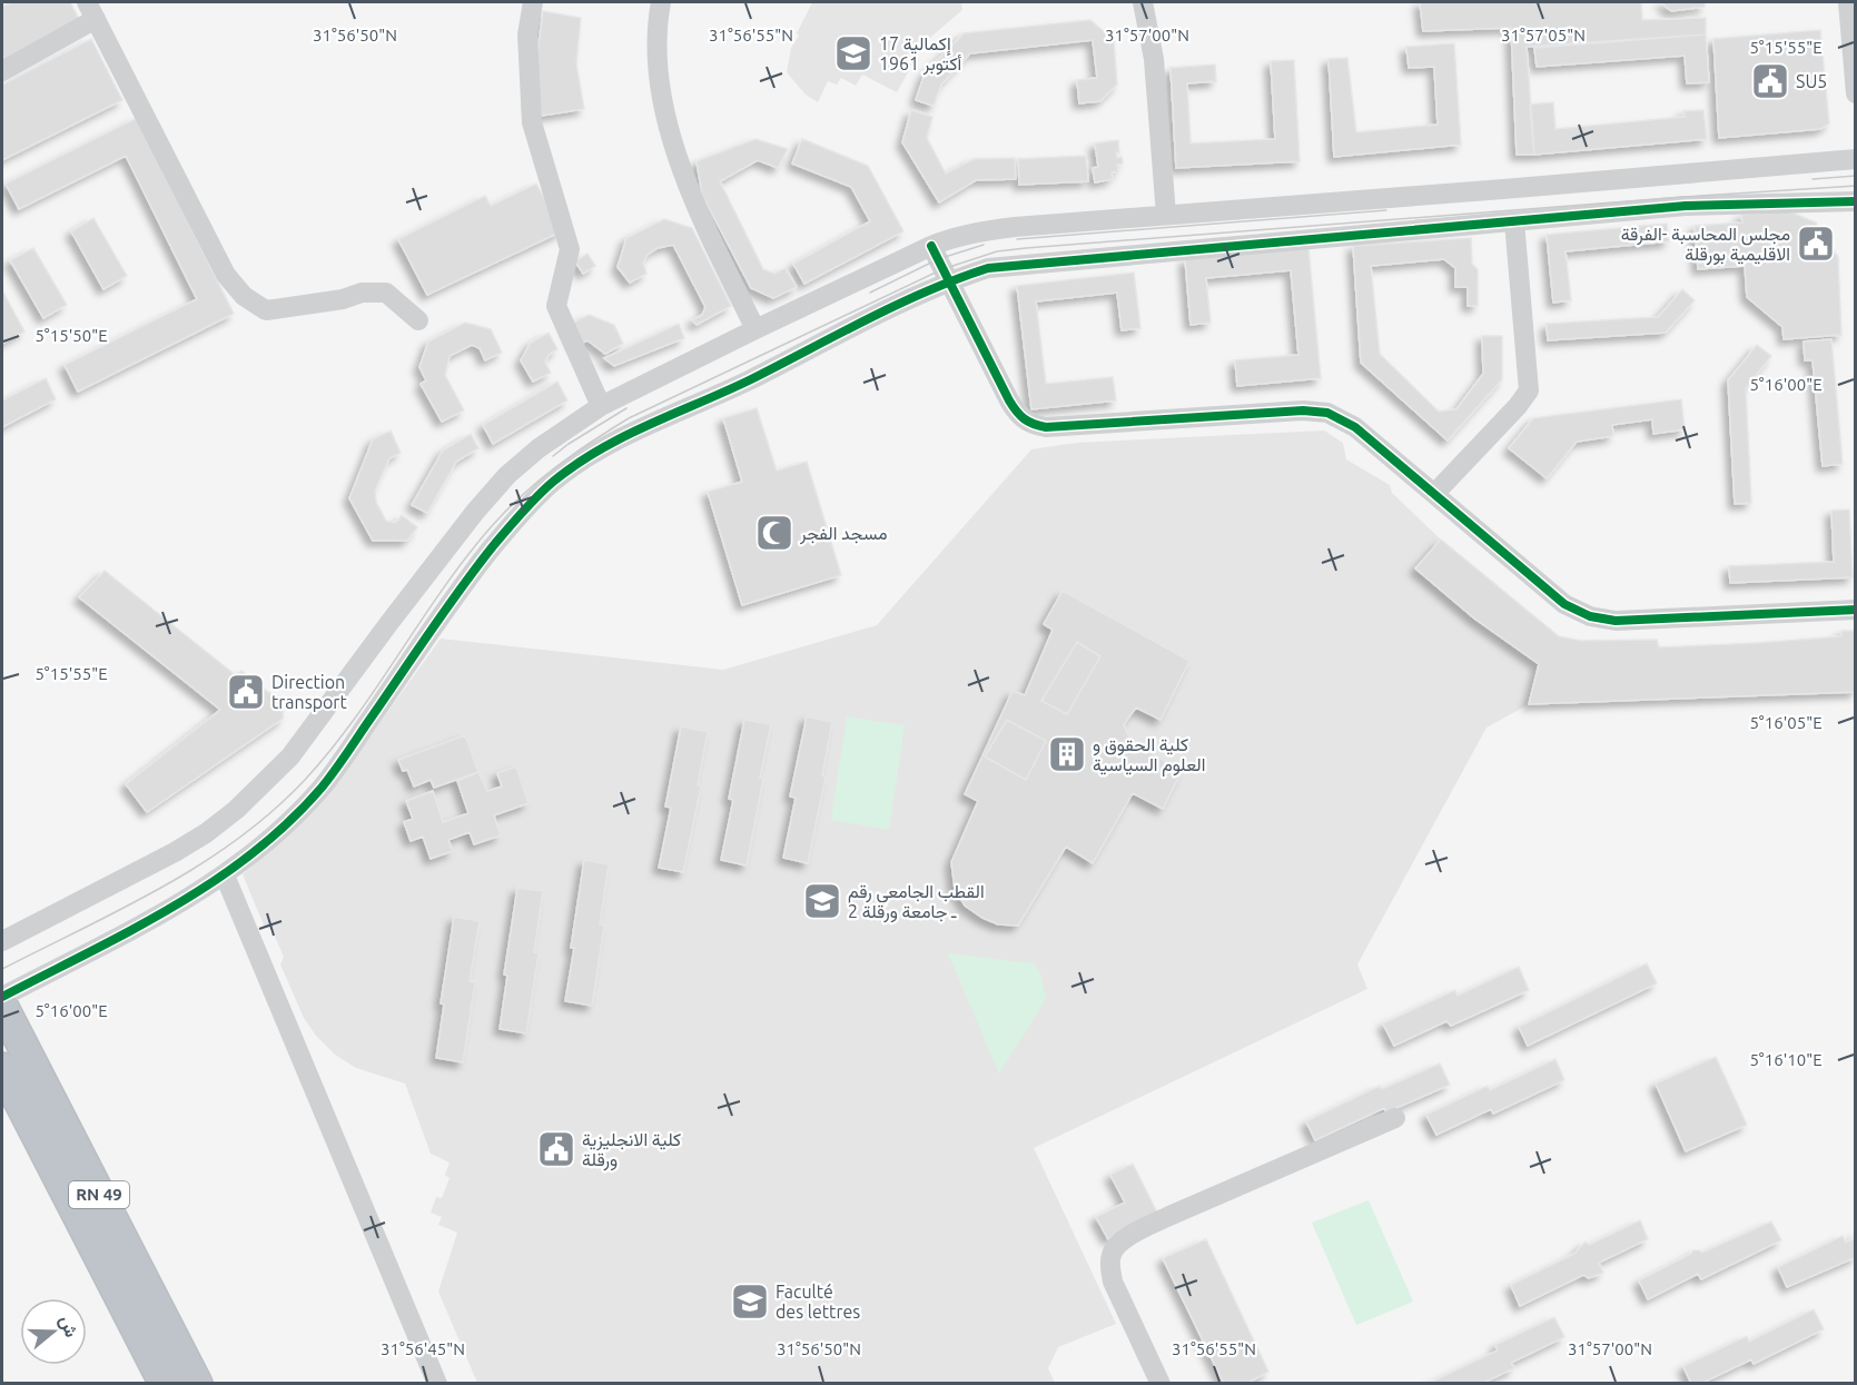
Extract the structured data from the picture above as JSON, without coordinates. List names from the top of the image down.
{
  "streets": {
    "highway": ["RN 49"]
  },
  "places": {
    "school or university": ["إكمالية 17 أكتوبر 1961", "القطب الجامعي رقم 2 ـ جامعة ورقلة", "Faculté des lettres"],
    "public building": [
      "SU5",
      "مجلس المحاسبة -الفرقة الاقليمية بورقلة",
      "Direction transport",
      "كلية الانجليزية ورقلة"
    ],
    "mosque": ["مسجد الفجر"],
    "building": ["كلية الحقوق و العلوم السياسية"]
  },
  "north": "right",
  "coordinates": [
    "31°56'50\"N",
    "31°56'55\"N",
    "31°57'00\"N",
    "31°57'05\"N",
    "5°15'55\"E",
    "5°15'50\"E",
    "5°16'00\"E",
    "5°16'05\"E",
    "5°16'10\"E",
    "31°56'45\"N"
  ]
}
